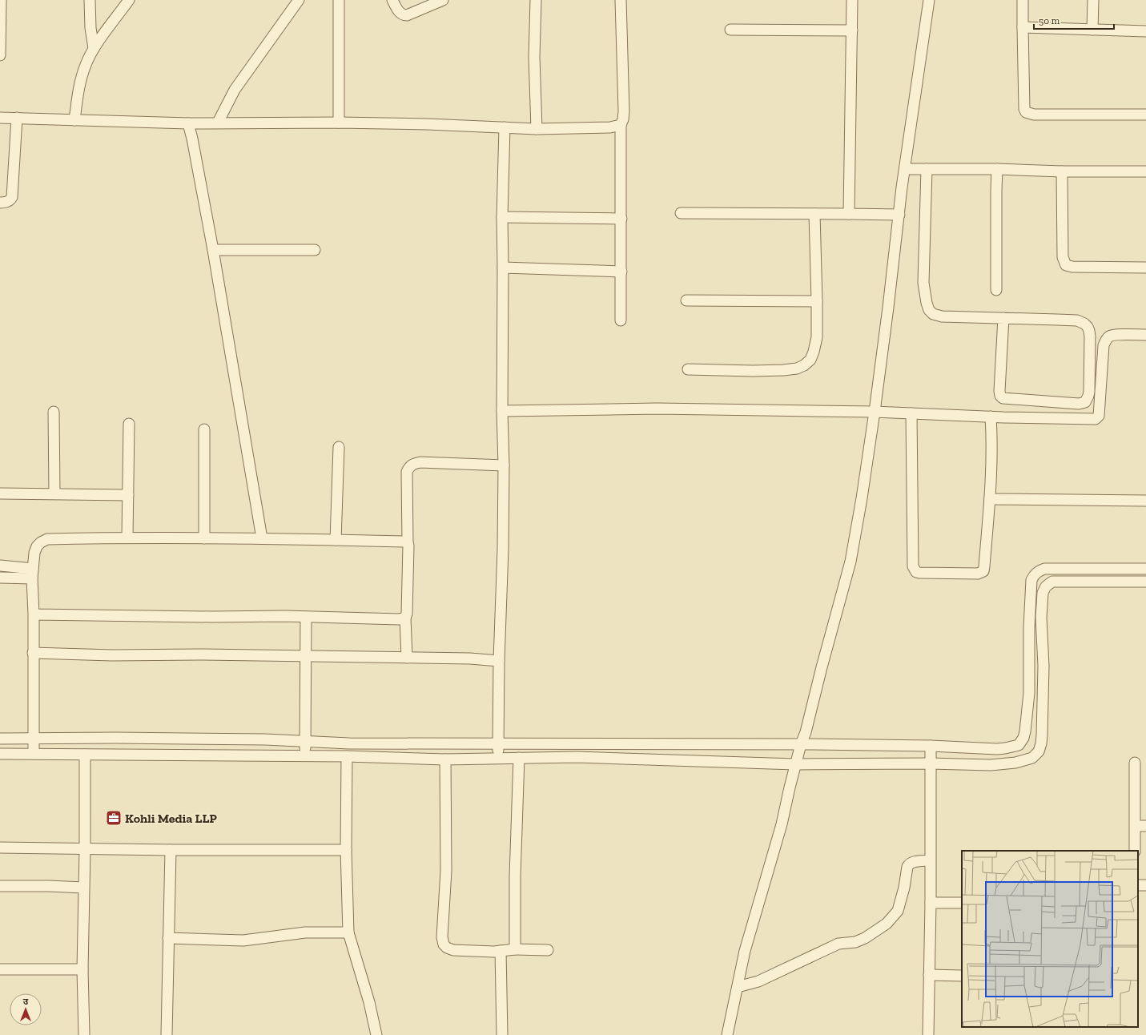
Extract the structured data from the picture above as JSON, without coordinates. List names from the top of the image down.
{
  "places": {
    "office": ["Kohli Media LLP"]
  },
  "scale_bar": "50 m",
  "north": "top"
}
